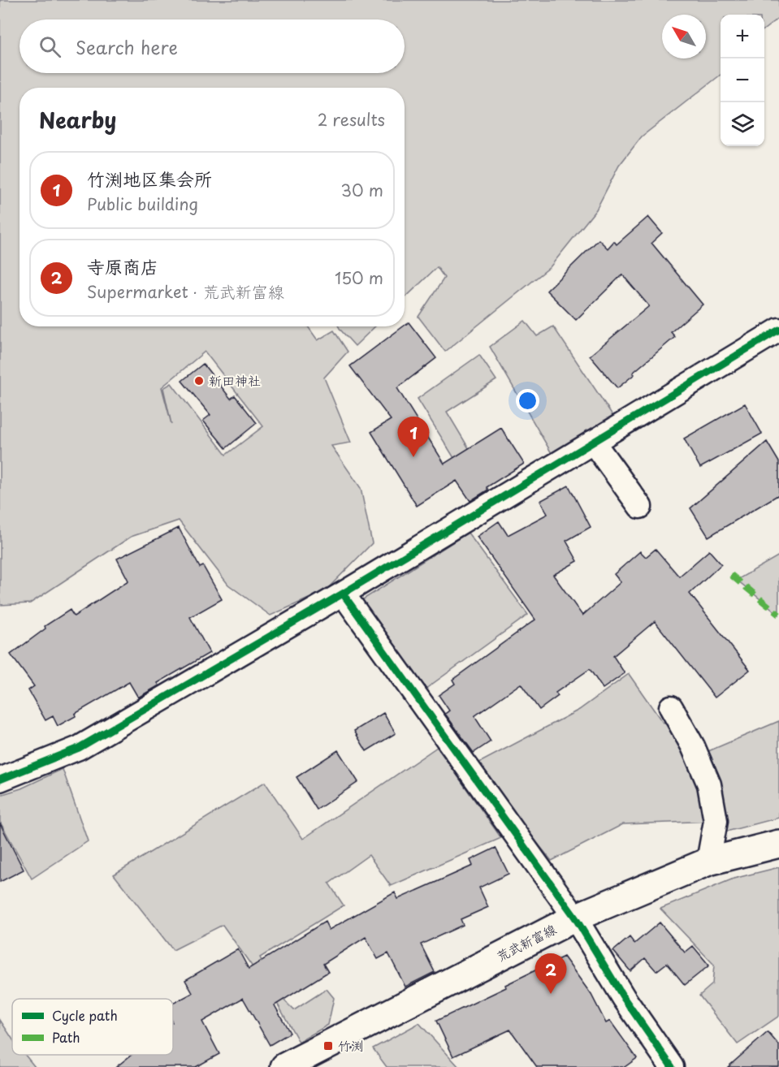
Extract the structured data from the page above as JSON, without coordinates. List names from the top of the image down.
{
  "streets": {
    "main road": ["荒武新富線"]
  },
  "places": {
    "other": ["新田神社"],
    "transit": ["竹渕"]
  },
  "legend": ["Cycle path", "Path"],
  "north": "top left",
  "page": {
    "map_buttons": ["+", "−"],
    "search": "Search here",
    "heading": ["Nearby", "2 results"],
    "list": [
      {
        "mark": "1",
        "name": "竹渕地区集会所",
        "note": "Public building",
        "value": "30 m"
      },
      {
        "mark": "2",
        "name": "寺原商店",
        "note": "Supermarket · 荒武新富線",
        "value": "150 m"
      }
    ],
    "pins": ["1", "2"]
  }
}
